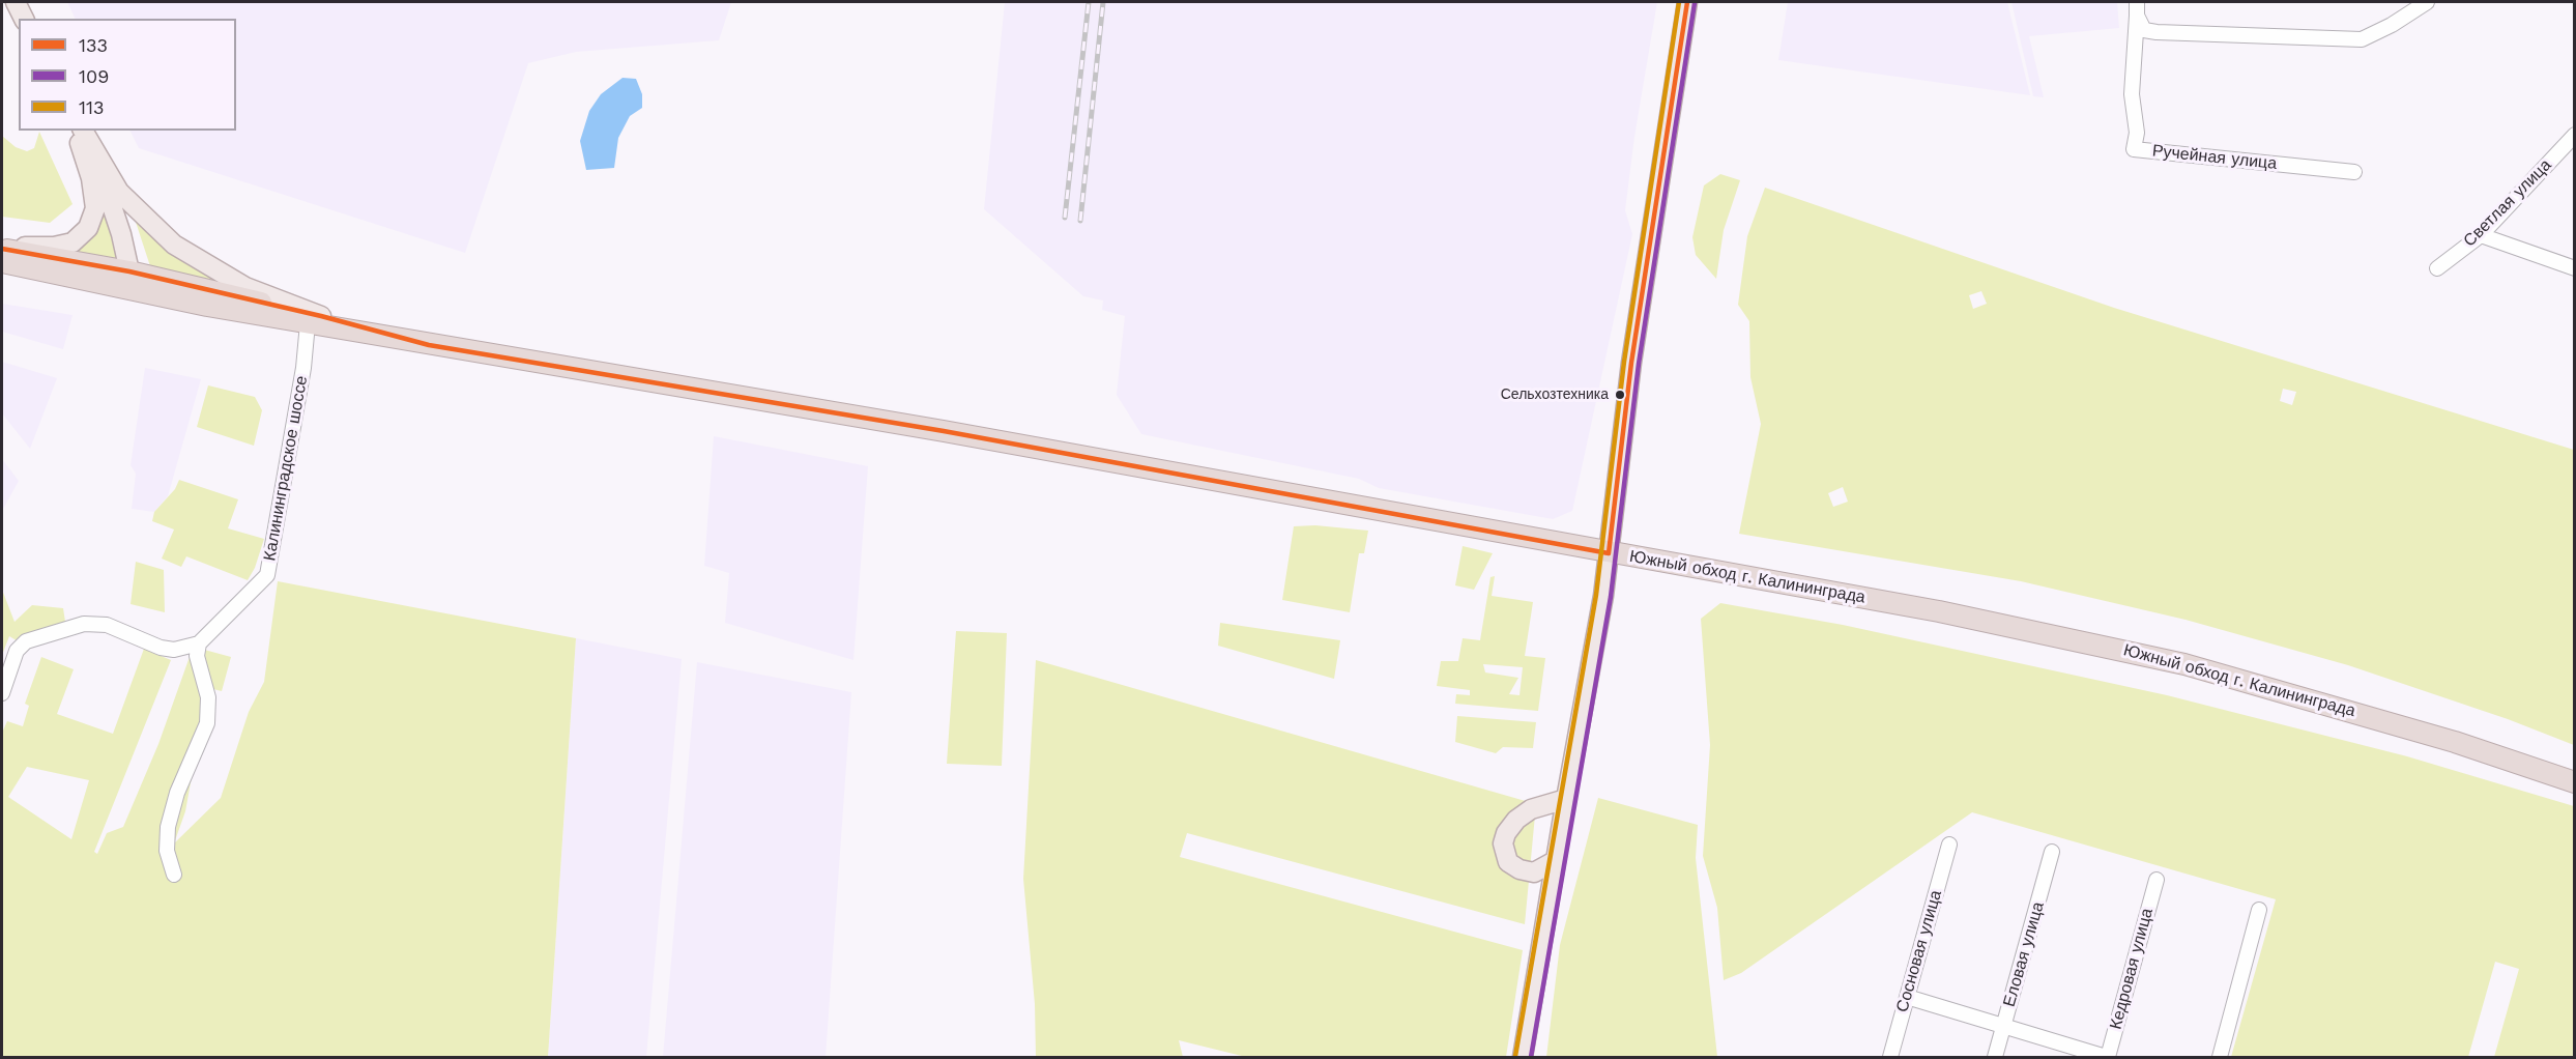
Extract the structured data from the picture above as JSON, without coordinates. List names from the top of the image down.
{
  "streets": {
    "highway": ["Южный обход г. Калининграда"],
    "street": [
      "Ручейная улица",
      "Светлая улица",
      "Калининградское шоссе",
      "Сосновая улица",
      "Еловая улица",
      "Кедровая улица"
    ]
  },
  "crossings": [
    ["Калининградское шоссе", "Южный обход г. Калининграда"]
  ],
  "places": ["Сельхозтехника"],
  "lines": ["transit line 133", "transit line 113", "transit line 109"],
  "legend": ["133", "109", "113"]
}
